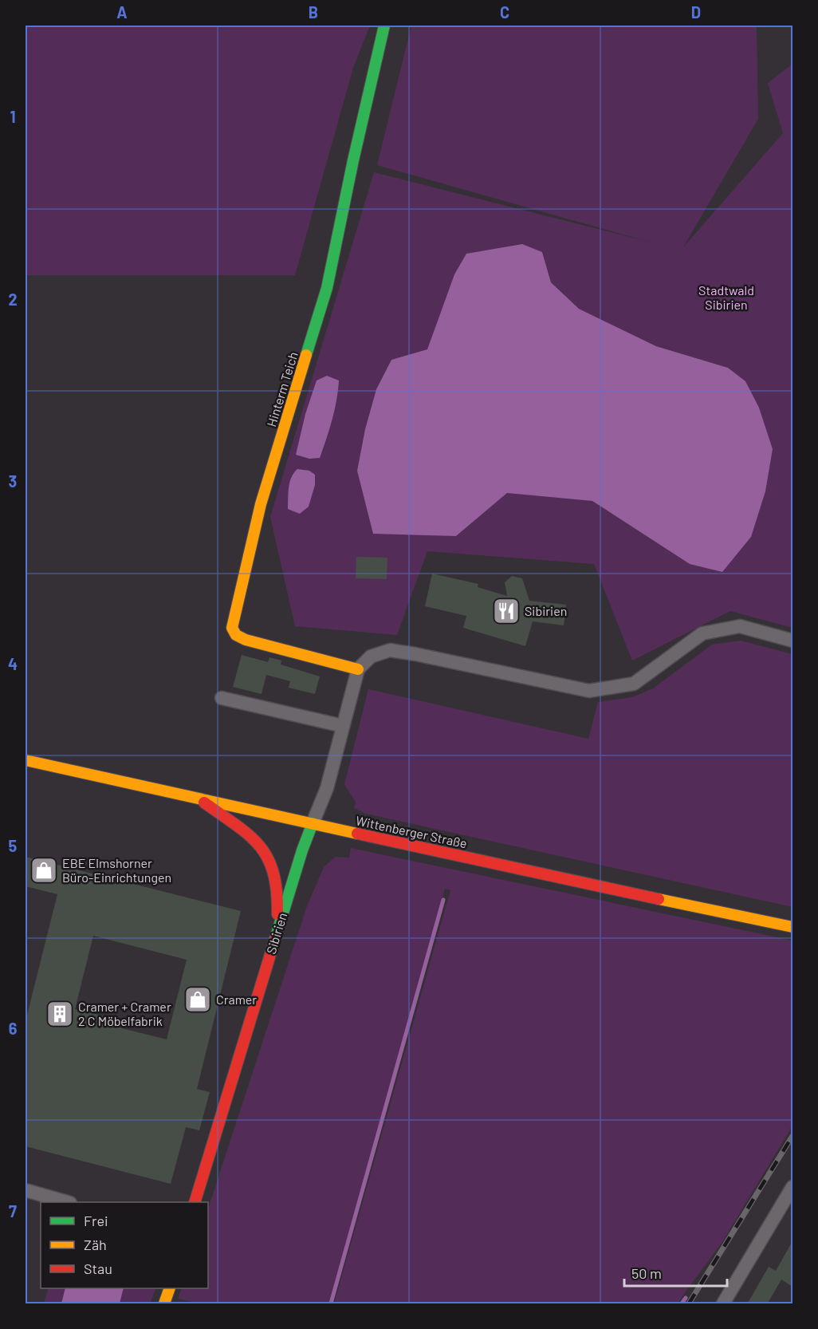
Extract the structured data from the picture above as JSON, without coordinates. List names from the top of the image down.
{
  "streets": {
    "street": ["Hinterm Teich", "Wittenberger Straße", "Sibirien"]
  },
  "crossings": [
    ["Hinterm Teich", "Sibirien"],
    ["Wittenberger Straße", "Sibirien"]
  ],
  "parks": ["Stadtwald Sibirien"],
  "places": {
    "restaurant": ["Sibirien"],
    "shop": ["EBE Elmshorner Büro-Einrichtungen", "Cramer"],
    "building": ["Cramer + Cramer 2 C Möbelfabrik"]
  },
  "legend": ["Frei", "Zäh", "Stau"],
  "scale_bar": "50 m",
  "grid": {
    "columns": [
      "A",
      "B",
      "C",
      "D"
    ],
    "rows": [
      "1",
      "2",
      "3",
      "4",
      "5",
      "6",
      "7"
    ]
  }
}
